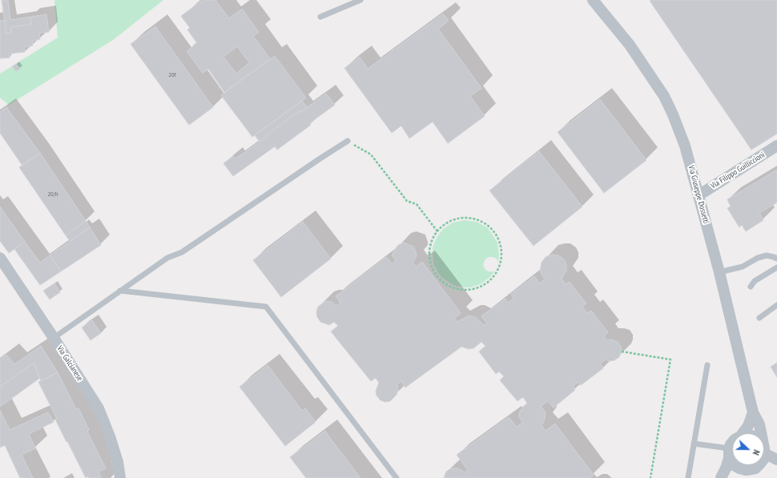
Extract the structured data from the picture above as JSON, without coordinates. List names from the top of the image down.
{
  "streets": {
    "street": ["Via Filippo Guilliccioni", "Via Giuseppe Dossetti", "Via Galcianese"]
  },
  "crossings": [
    ["Via Filippo Guilliccioni", "Via Giuseppe Dossetti"]
  ],
  "house_numbers": ["20f", "20/h"],
  "north": "right"
}
